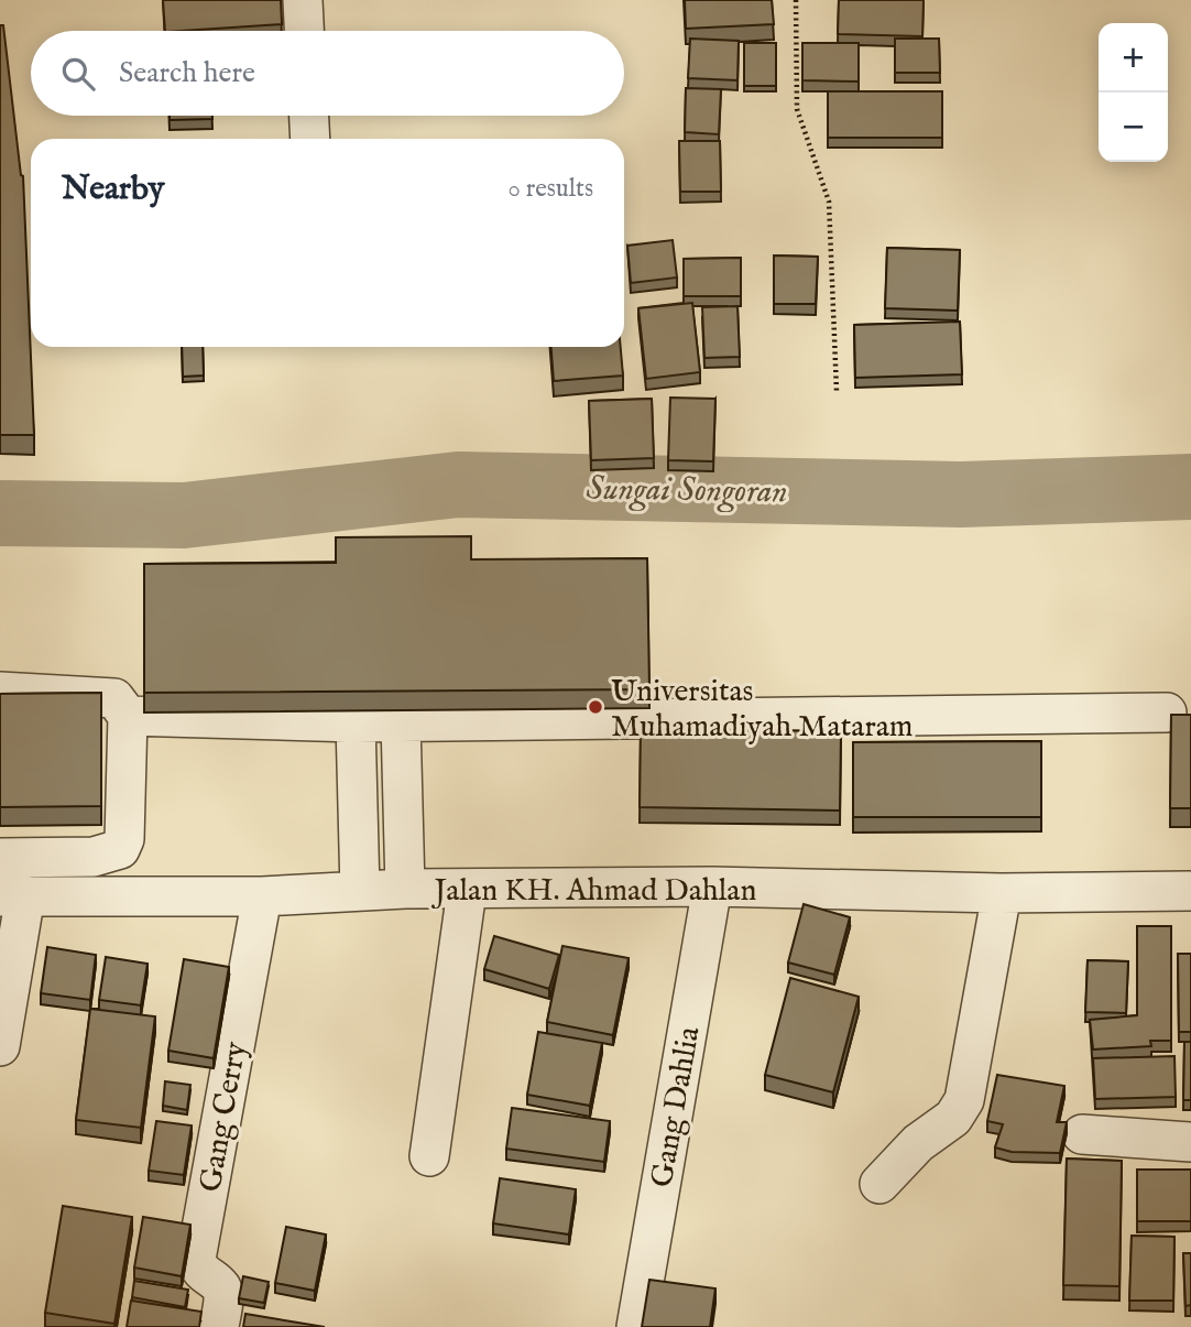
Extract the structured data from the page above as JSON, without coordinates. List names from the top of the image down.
{
  "streets": {
    "street": ["Jalan KH. Ahmad Dahlan", "Gang Dahlia", "Gang Cerry"]
  },
  "crossings": [
    ["Jalan KH. Ahmad Dahlan", "Gang Dahlia"],
    ["Jalan KH. Ahmad Dahlan", "Gang Cerry"]
  ],
  "water": ["Sungai Songoran"],
  "places": ["Universitas Muhamadiyah Mataram"],
  "page": {
    "map_buttons": ["+", "−"],
    "search": "Search here",
    "heading": ["Nearby", "0 results"]
  }
}
